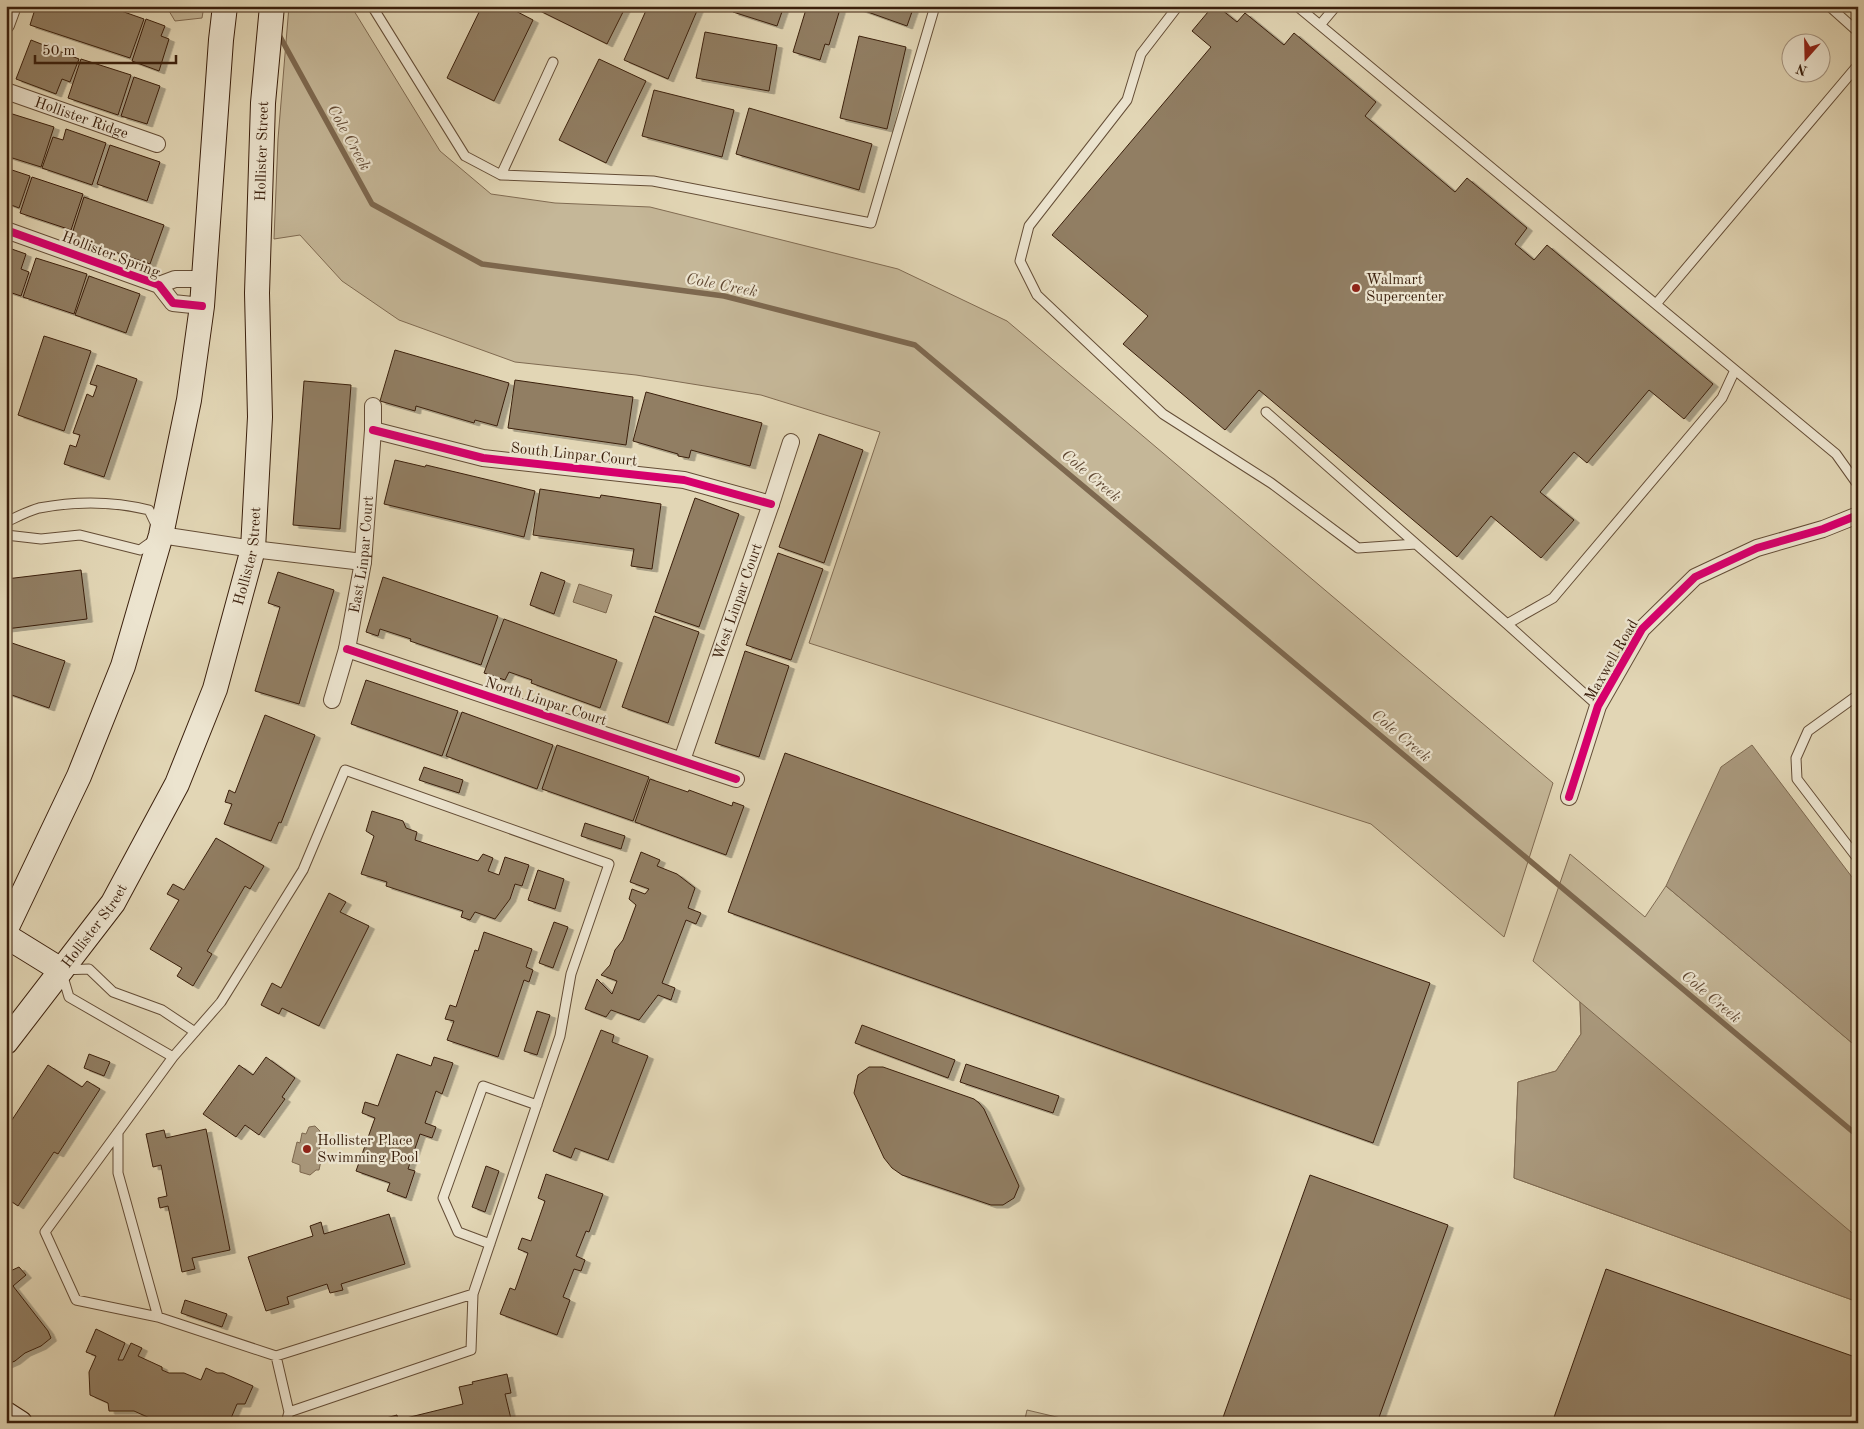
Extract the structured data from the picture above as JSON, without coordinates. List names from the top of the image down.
{
  "streets": {
    "main road": ["Hollister Street"],
    "street": [
      "Hollister Ridge",
      "Hollister Spring",
      "South Linpar Court",
      "East Linpar Court",
      "West Linpar Court",
      "Maxwell Road",
      "North Linpar Court"
    ]
  },
  "crossings": [
    ["South Linpar Court", "East Linpar Court"],
    ["South Linpar Court", "West Linpar Court"],
    ["East Linpar Court", "North Linpar Court"],
    ["West Linpar Court", "North Linpar Court"]
  ],
  "water": ["Cole Creek"],
  "places": ["Walmart Supercenter", "Hollister Place Swimming Pool"],
  "scale_bar": "50 m",
  "north": "bottom"
}
